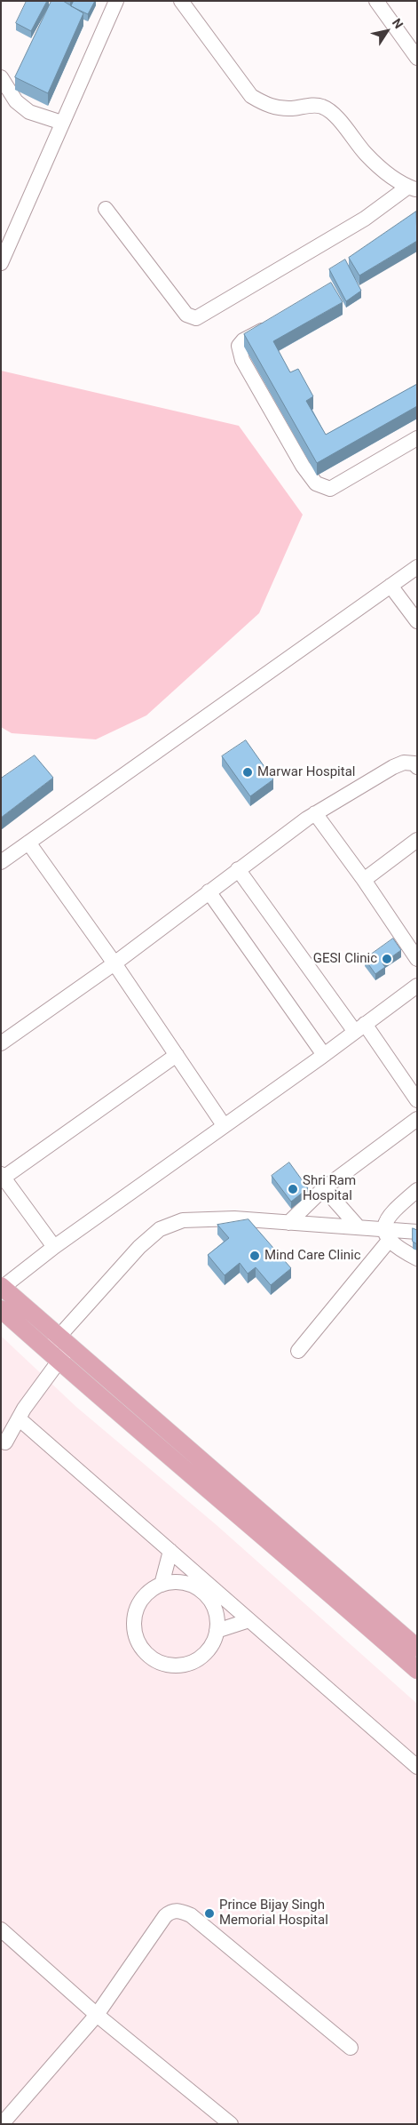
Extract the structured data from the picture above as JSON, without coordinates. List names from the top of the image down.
{
  "places": [
    "Marwar Hospital",
    "GESI Clinic",
    "Shri Ram Hospital",
    "Mind Care Clinic",
    "Prince Bijay Singh Memorial Hospital"
  ],
  "north": "top right"
}
